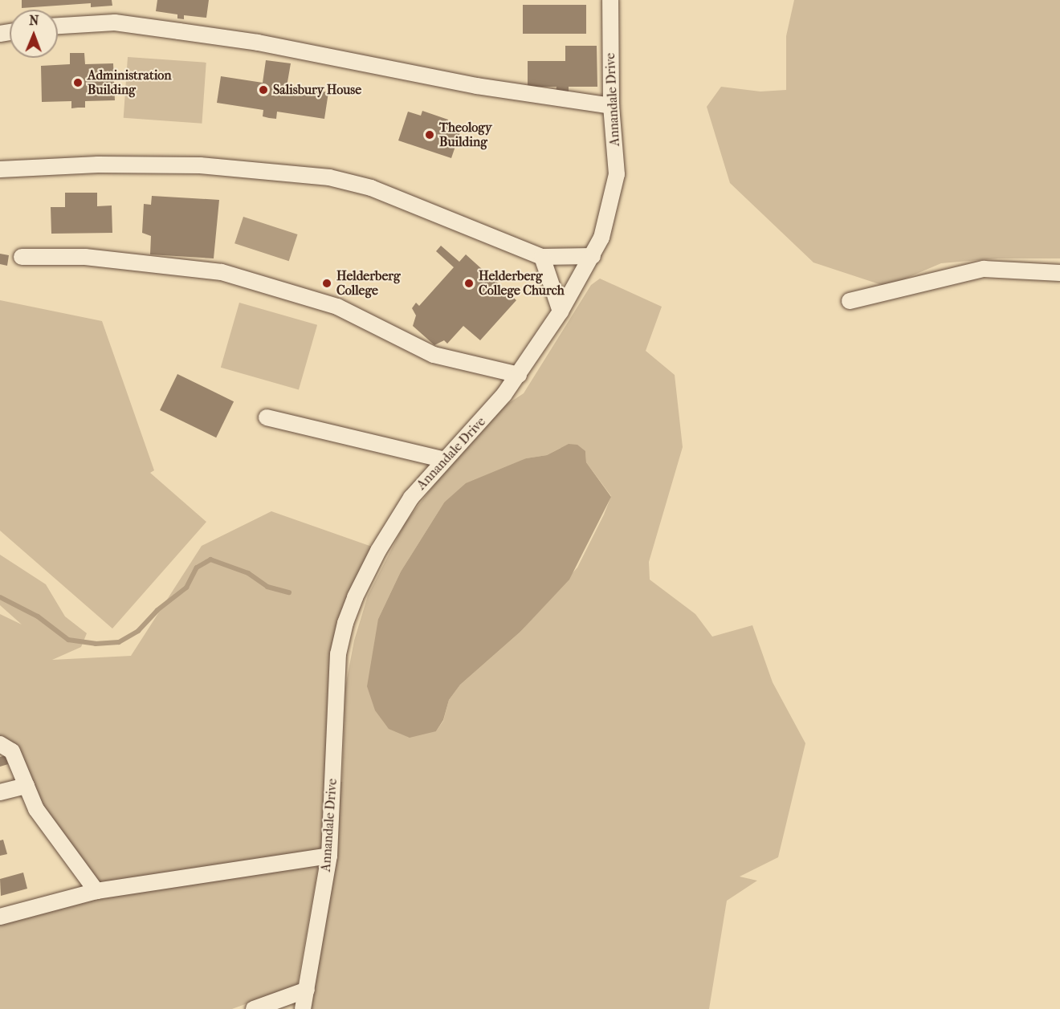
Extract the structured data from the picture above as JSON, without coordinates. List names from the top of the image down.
{
  "streets": {
    "street": ["Annandale Drive"]
  },
  "places": [
    "Administration Building",
    "Salisbury House",
    "Theology Building",
    "Helderberg College",
    "Helderberg College Church"
  ],
  "north": "top"
}
